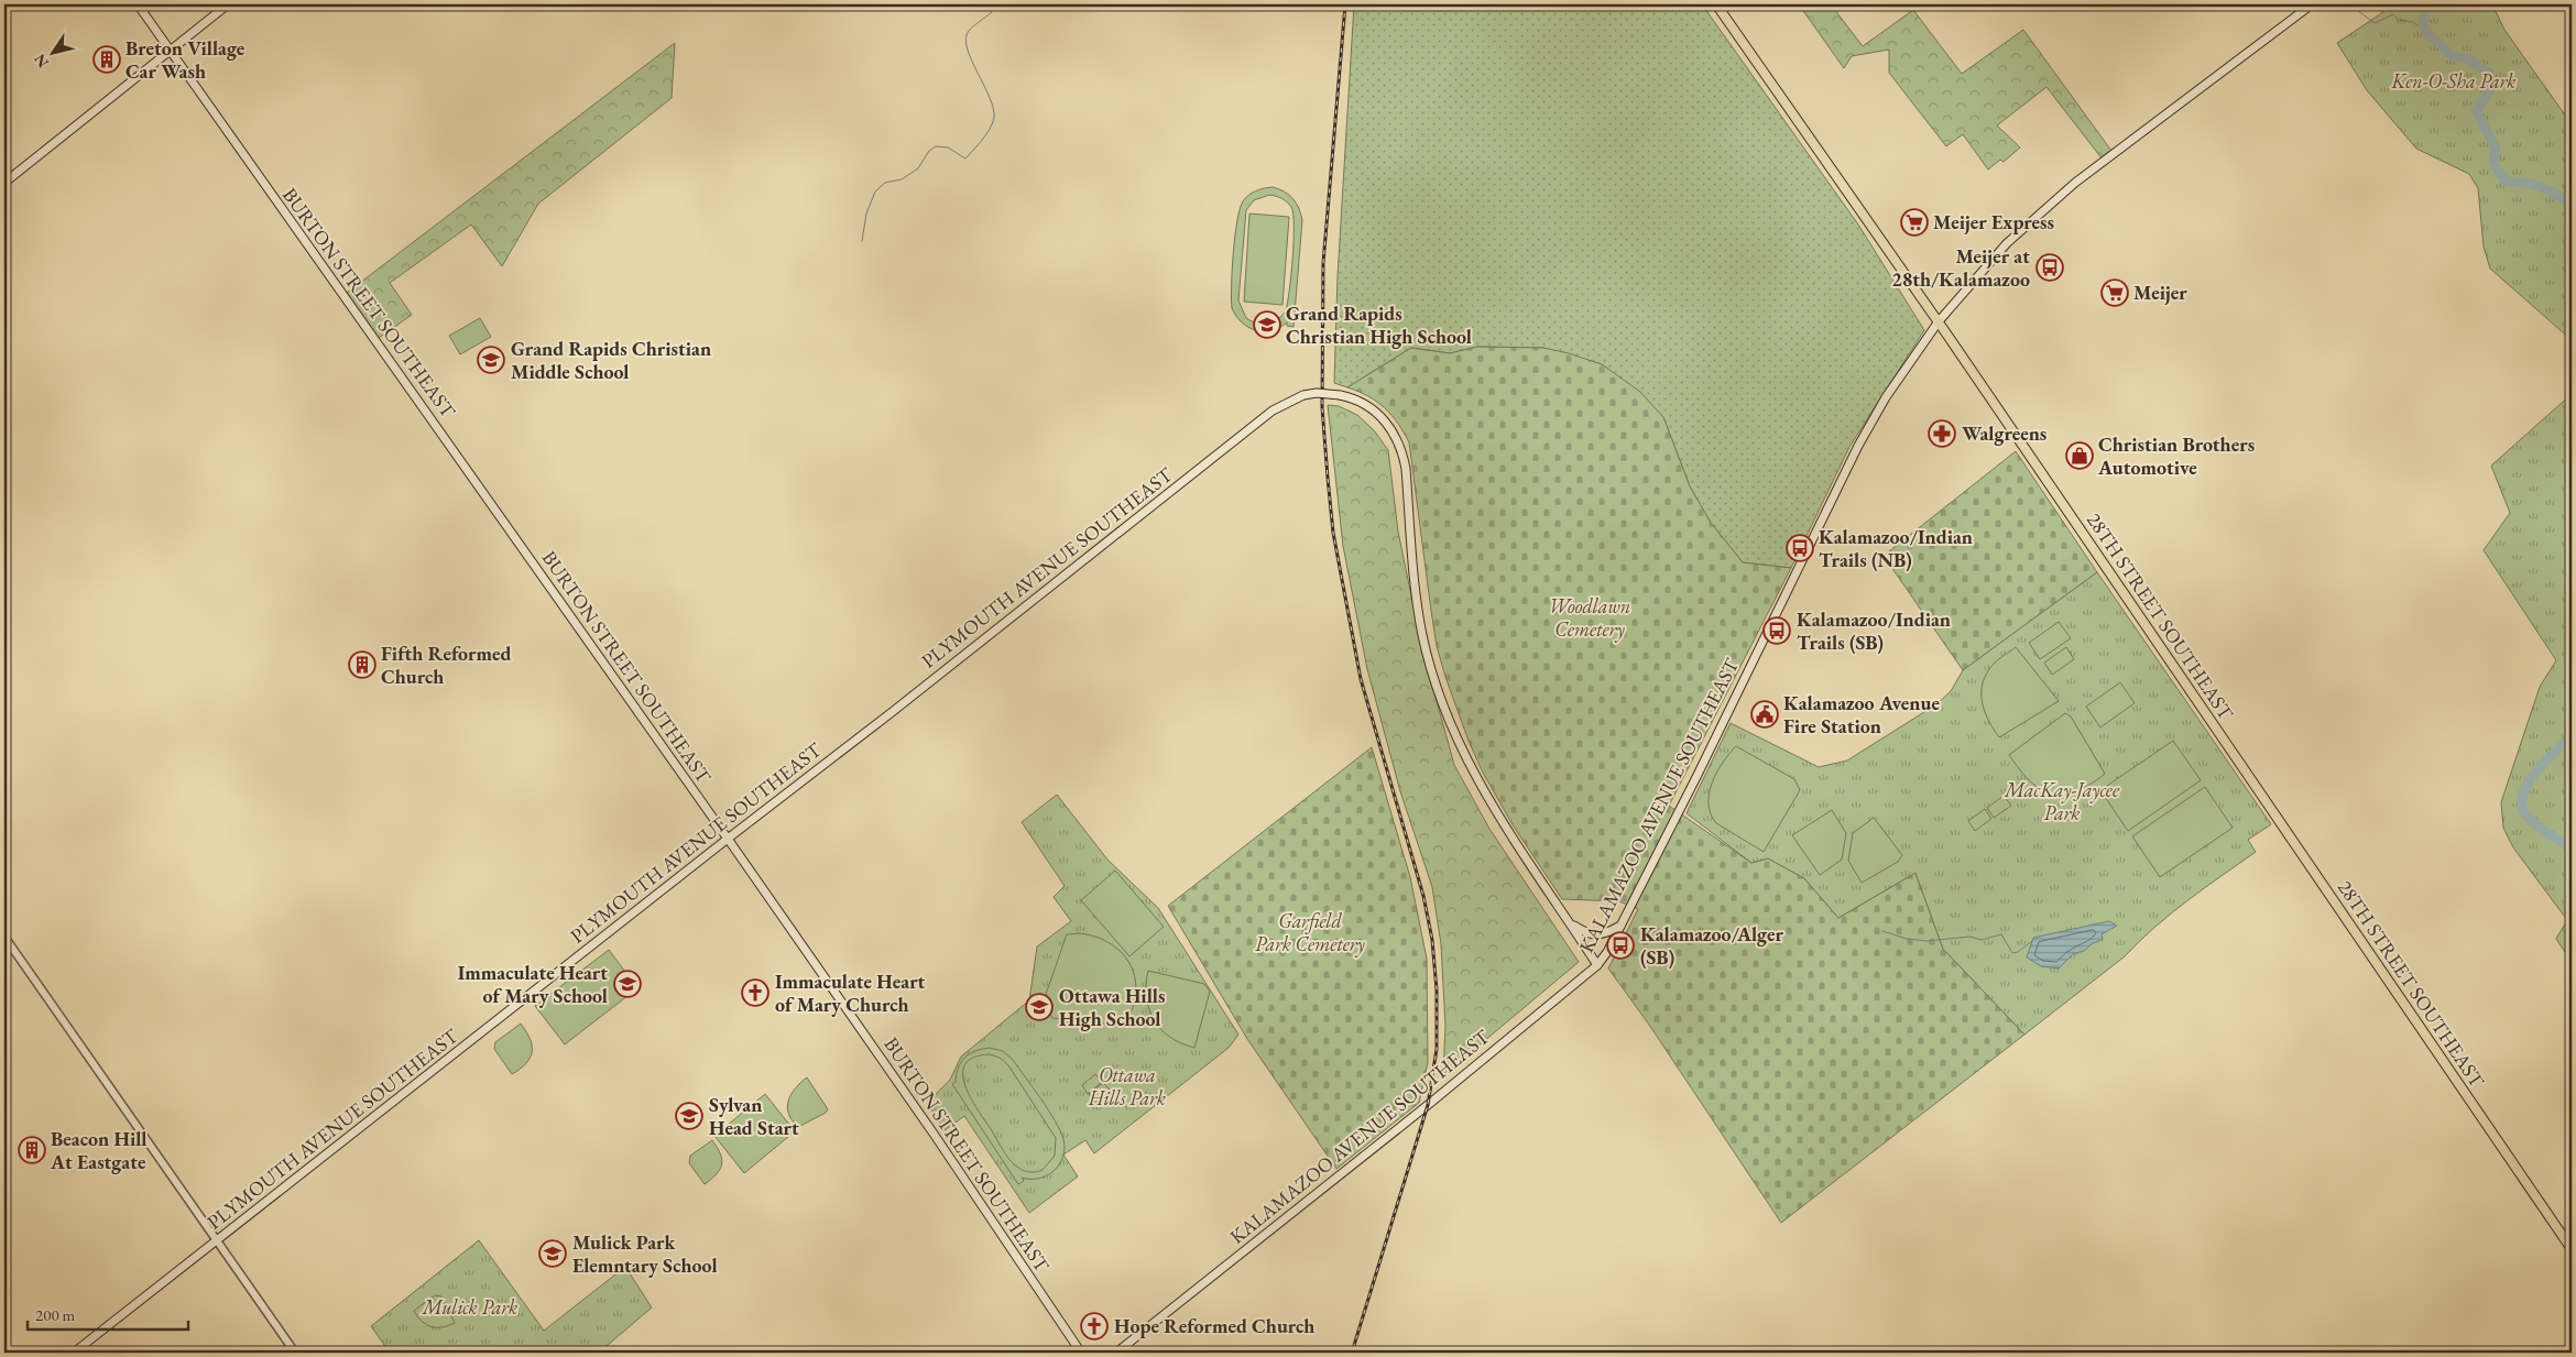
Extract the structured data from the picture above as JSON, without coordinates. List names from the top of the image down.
{
  "streets": {
    "main road": [
      "BURTON STREET SOUTHEAST",
      "PLYMOUTH AVENUE SOUTHEAST",
      "28TH STREET SOUTHEAST",
      "KALAMAZOO AVENUE SOUTHEAST"
    ]
  },
  "crossings": [
    ["BURTON STREET SOUTHEAST", "PLYMOUTH AVENUE SOUTHEAST"],
    ["PLYMOUTH AVENUE SOUTHEAST", "KALAMAZOO AVENUE SOUTHEAST"],
    ["28TH STREET SOUTHEAST", "KALAMAZOO AVENUE SOUTHEAST"]
  ],
  "parks": [
    "Ken-O-Sha Park",
    "Woodlawn Cemetery",
    "MacKay-Jaycee Park",
    "Garfield Park Cemetery",
    "Ottawa Hills Park",
    "Mulick Park"
  ],
  "places": {
    "building": ["Breton Village Car Wash", "Fifth Reformed Church", "Beacon Hill At Eastgate"],
    "supermarket": ["Meijer Express", "Meijer"],
    "bus stop": [
      "Meijer at 28th/Kalamazoo",
      "Kalamazoo/Indian Trails (NB)",
      "Kalamazoo/Indian Trails (SB)",
      "Kalamazoo/Alger (SB)"
    ],
    "school or university": [
      "Grand Rapids Christian High School",
      "Grand Rapids Christian Middle School",
      "Immaculate Heart of Mary School",
      "Ottawa Hills High School",
      "Sylvan Head Start",
      "Mulick Park Elemntary School"
    ],
    "pharmacy": ["Walgreens"],
    "shop": ["Christian Brothers Automotive"],
    "public building": ["Kalamazoo Avenue Fire Station"],
    "church": ["Immaculate Heart of Mary Church", "Hope Reformed Church"]
  },
  "scale_bar": "200 m",
  "north": "bottom left"
}
